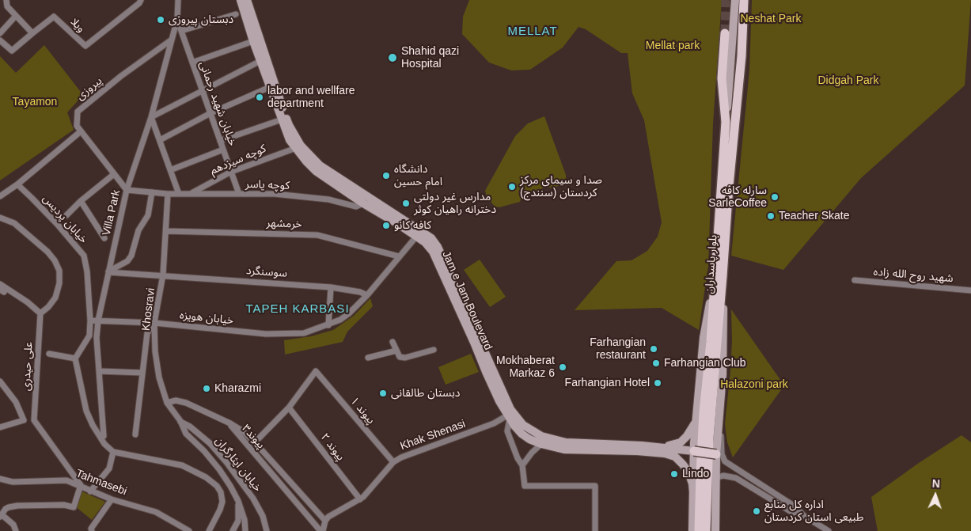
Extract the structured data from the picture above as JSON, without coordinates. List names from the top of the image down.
{
  "streets": {
    "main road": ["بلوار پاسداران", "Jam e Jam Boulevard"],
    "street": [
      "ویلا",
      "پیروزی",
      "خیابان شهید رحمانی",
      "کوچه سیزدهم",
      "کوچه یاسر",
      "Villa Park",
      "خیابان پردیس",
      "خرمشهر",
      "سوسنگرد",
      "شهید روح الله زاده",
      "Khosravi",
      "خیابان هویزه",
      "علی حیدری",
      "پیوند ۱",
      "Khak Shenasi",
      "پیوند۳",
      "پیوند ۲",
      "خیابان ایثارگران",
      "Tahmasebi"
    ]
  },
  "crossings": [
    ["پیروزی", "کوچه یاسر"],
    ["پیروزی", "Villa Park"],
    ["خیابان شهید رحمانی", "کوچه سیزدهم"],
    ["خیابان شهید رحمانی", "کوچه یاسر"],
    ["خیابان شهید رحمانی", "Villa Park"],
    ["کوچه سیزدهم", "کوچه یاسر"],
    ["کوچه سیزدهم", "Jam e Jam Boulevard"],
    ["کوچه یاسر", "Villa Park"],
    ["کوچه یاسر", "Jam e Jam Boulevard"],
    ["کوچه یاسر", "Khosravi"],
    ["Villa Park", "سوسنگرد"],
    ["Villa Park", "خیابان هویزه"],
    ["خیابان پردیس", "خیابان هویزه"],
    ["خرمشهر", "Khosravi"],
    ["خرمشهر", "خیابان هویزه"],
    ["سوسنگرد", "Khosravi"],
    ["سوسنگرد", "خیابان هویزه"],
    ["Jam e Jam Boulevard", "خیابان هویزه"],
    ["Jam e Jam Boulevard", "Khak Shenasi"],
    ["Khosravi", "خیابان هویزه"],
    ["Khosravi", "خیابان ایثارگران"],
    ["علی حیدری", "Tahmasebi"],
    ["پیوند ۱", "Khak Shenasi"],
    ["پیوند ۱", "پیوند ۲"],
    ["Khak Shenasi", "پیوند۳"],
    ["Khak Shenasi", "پیوند ۲"]
  ],
  "districts": ["MELLAT", "TAPEH KARBASI"],
  "parks": [
    "Neshat Park",
    "Mellat park",
    "Didgah Park",
    "Tayamon",
    "Halazoni park"
  ],
  "places": [
    "دبستان پیروزی",
    "Shahid qazi Hospital",
    "labor and wellfare department",
    "دانشگاه امام حسین",
    "صدا و سیمای مرکز کردستان (سنندج)",
    "سارله کافه SarleCoffee",
    "مدارس غیر دولتی دخترانه راهیان کوثر",
    "Teacher Skate",
    "کافه کانو",
    "Farhangian restaurant",
    "Farhangian Club",
    "Mokhaberat Markaz 6",
    "Farhangian Hotel",
    "Kharazmi",
    "دبستان طالقانی",
    "Lindo",
    "اداره کل منابع طبیعی استان کردستان"
  ],
  "north": "top"
}
